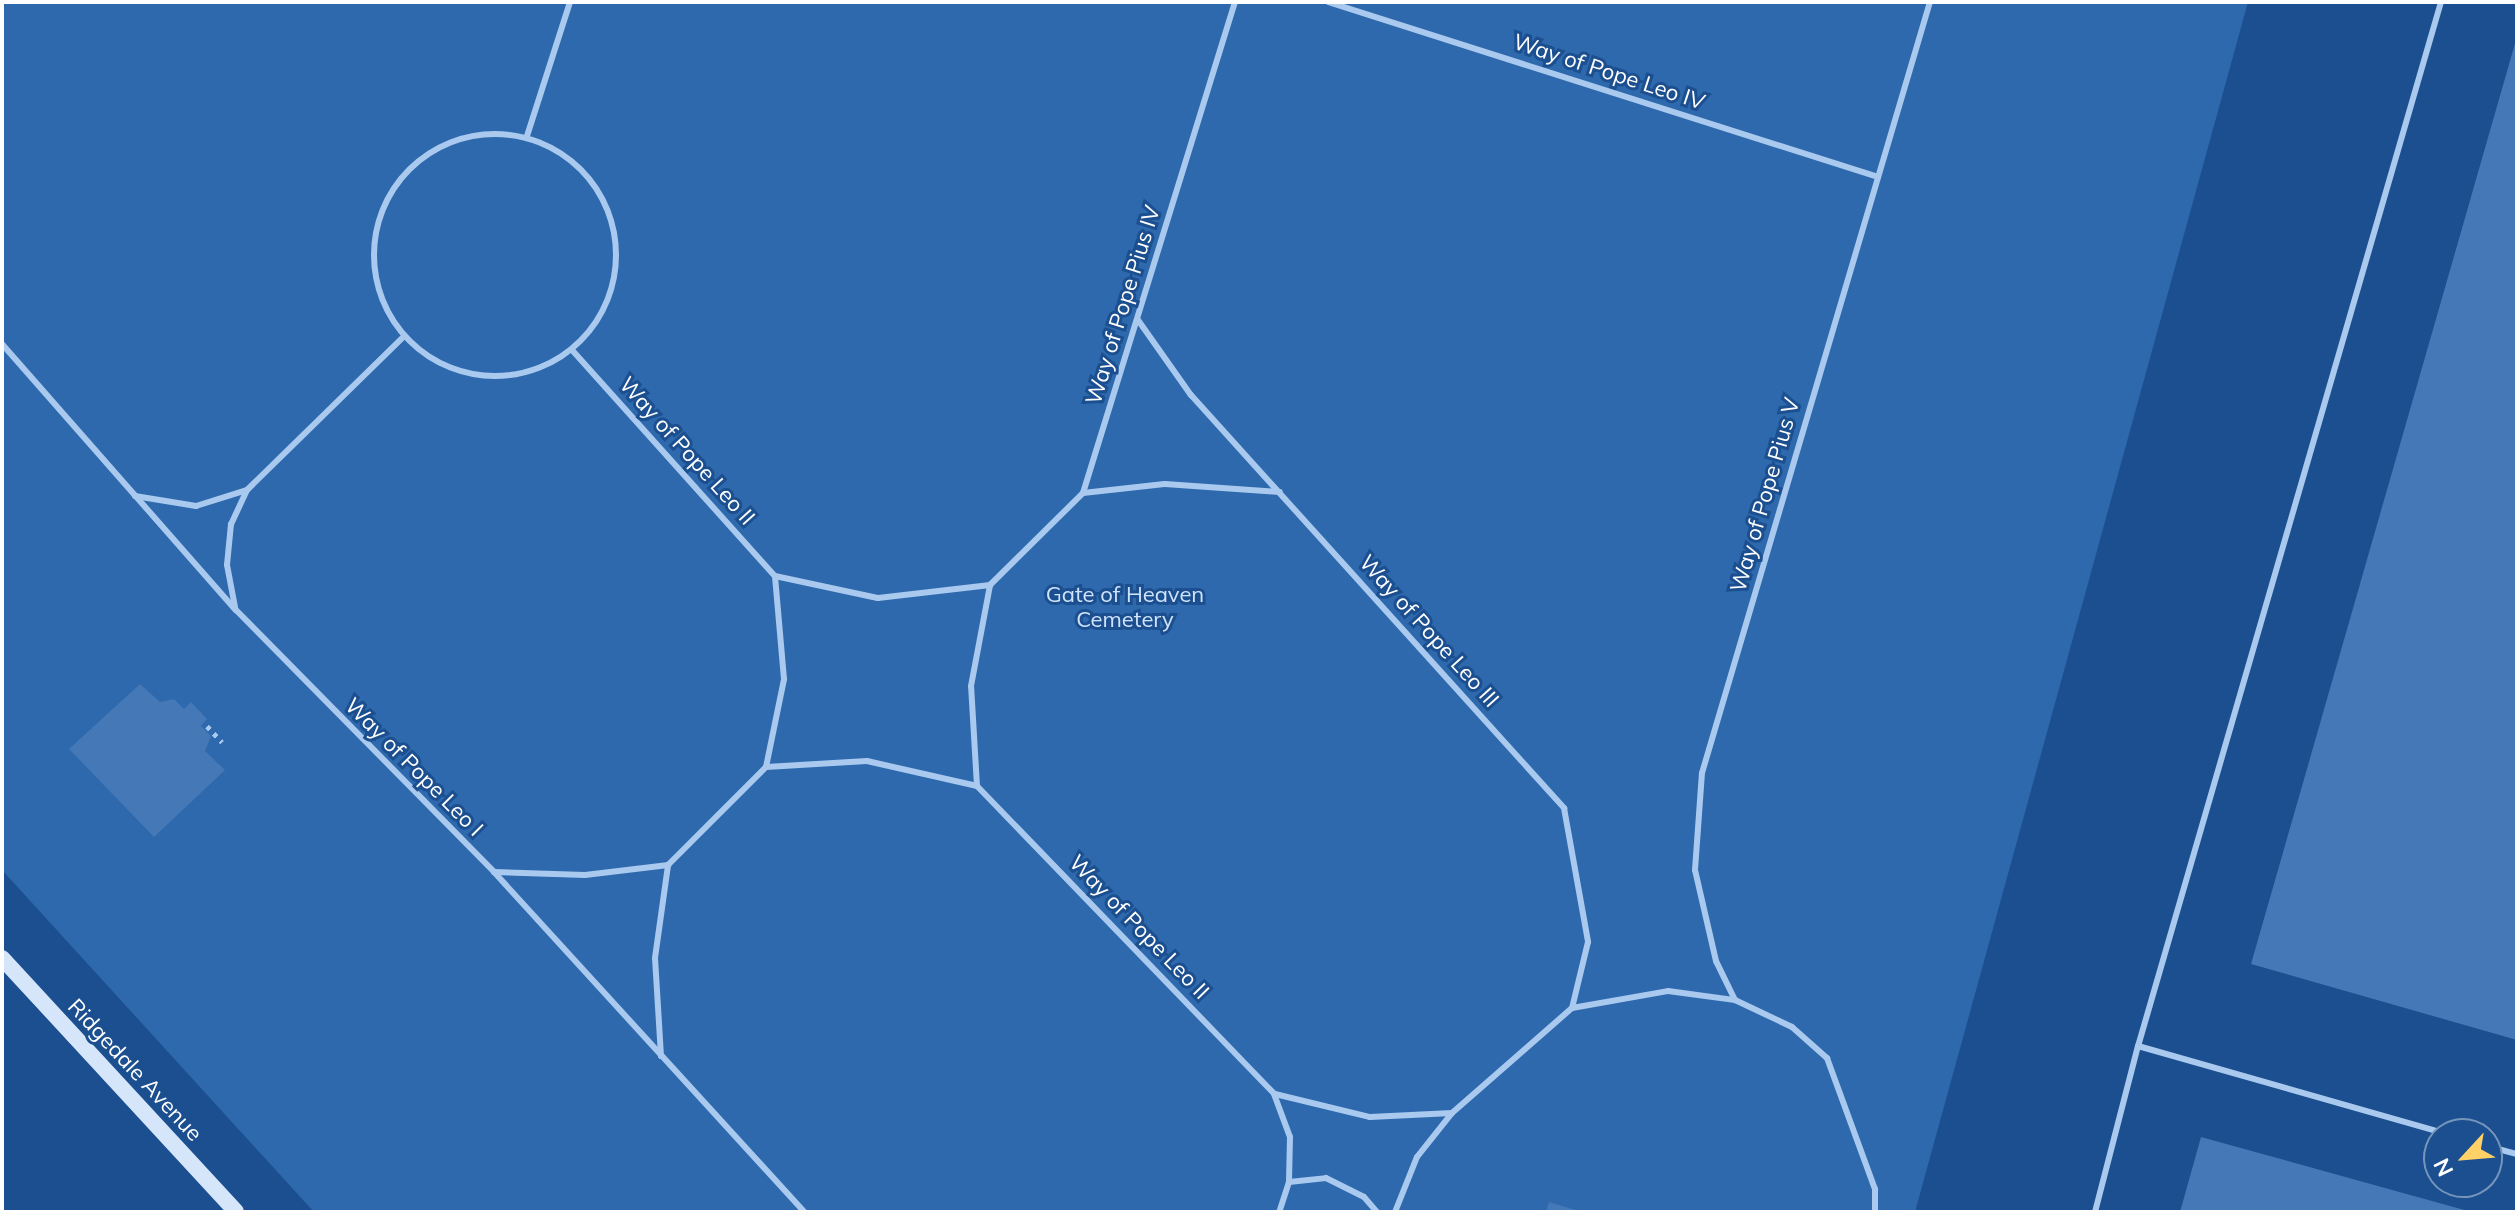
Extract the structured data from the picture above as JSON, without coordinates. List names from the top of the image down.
{
  "streets": {
    "main road": ["Ridgedale Avenue"],
    "lane": [
      "Way of Pope Leo IV",
      "Way of Pope Pius IV",
      "Way of Pope Leo II",
      "Way of Pope Pius V",
      "Way of Pope Leo III",
      "Way of Pope Leo I"
    ]
  },
  "crossings": [
    ["Way of Pope Leo IV", "Way of Pope Pius V"],
    ["Way of Pope Pius IV", "Way of Pope Leo III"]
  ],
  "parks": ["Gate of Heaven Cemetery"],
  "north": "bottom left"
}
